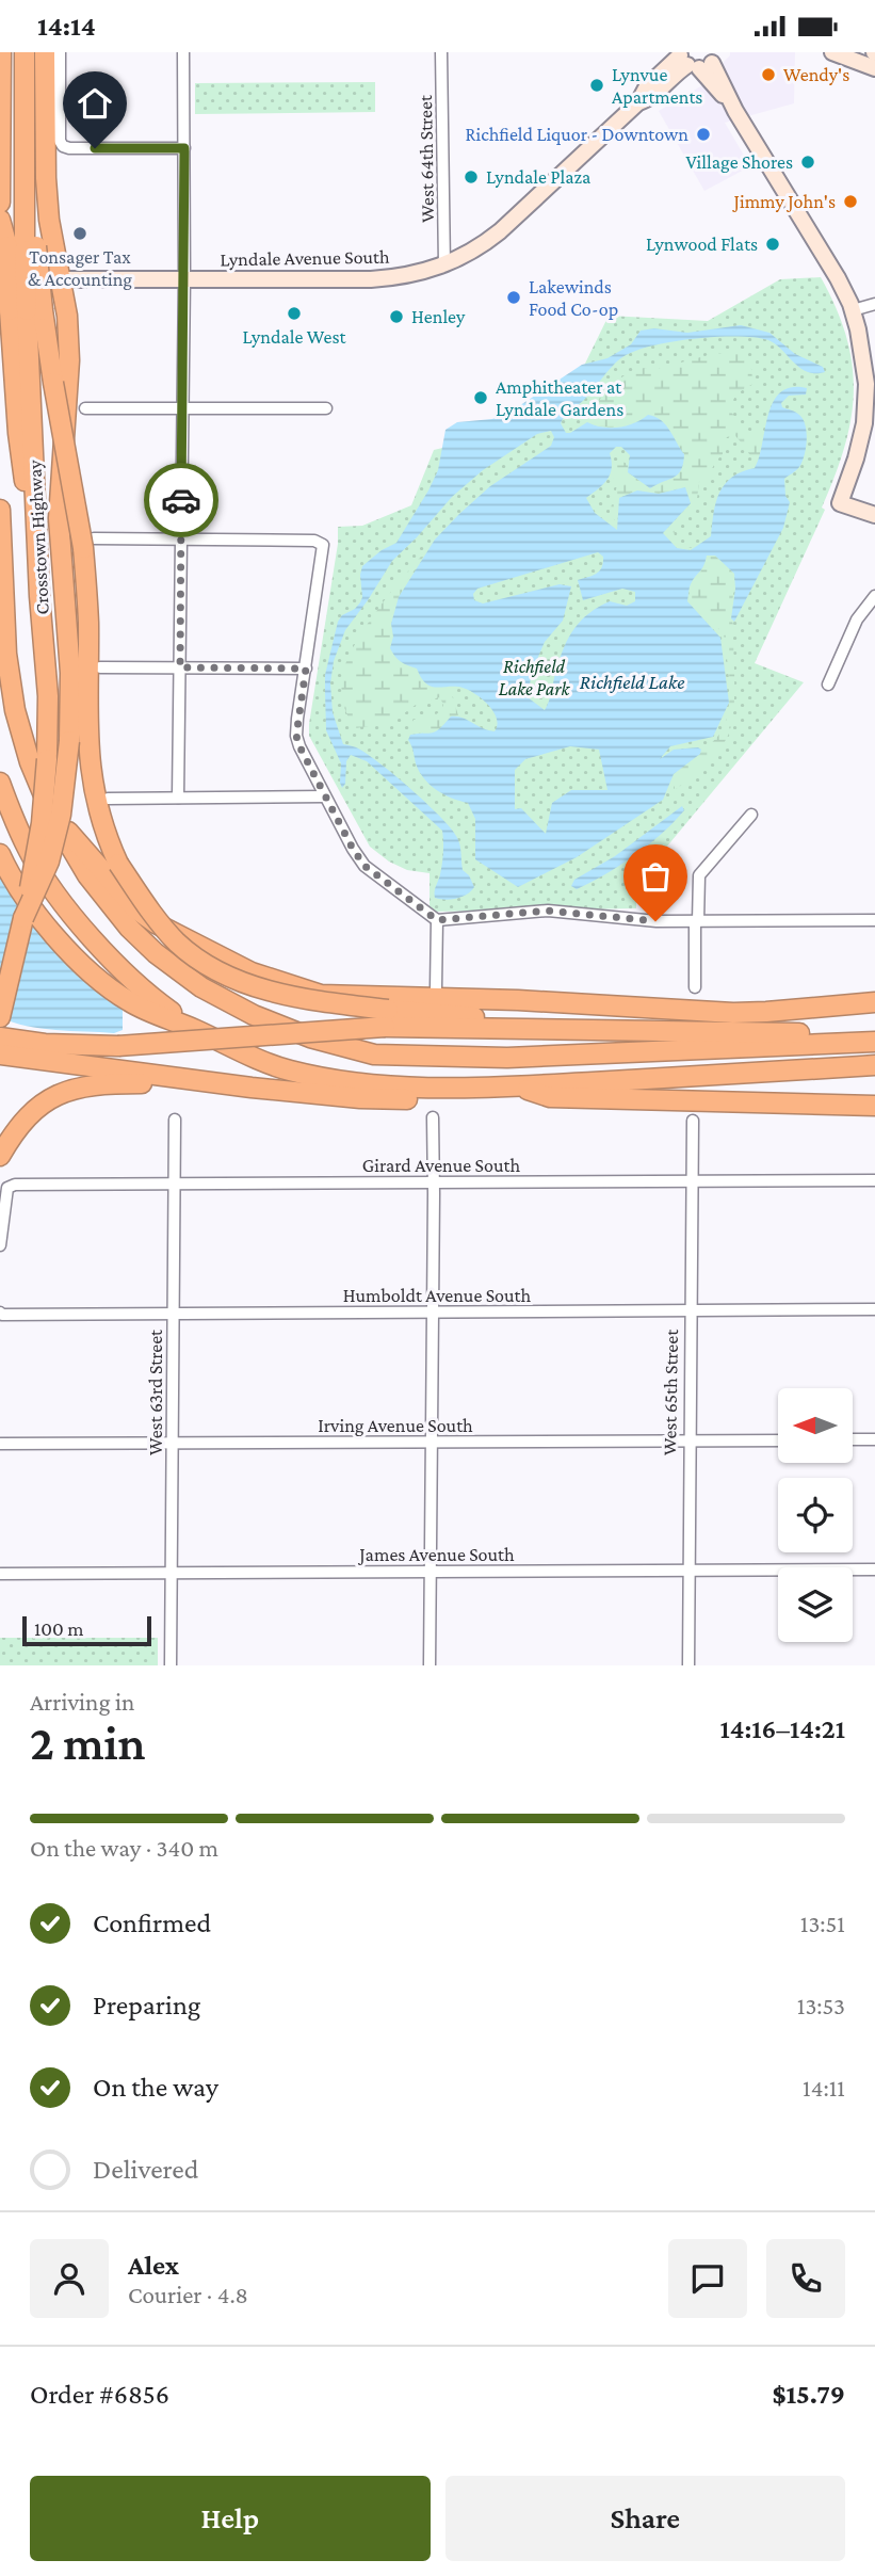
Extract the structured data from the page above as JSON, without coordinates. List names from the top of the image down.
{
  "streets": {
    "highway": ["Crosstown Highway"],
    "main road": ["Lyndale Avenue South"],
    "street": [
      "West 64th Street",
      "Girard Avenue South",
      "Humboldt Avenue South",
      "West 63rd Street",
      "West 65th Street",
      "Irving Avenue South",
      "James Avenue South"
    ]
  },
  "crossings": [
    ["West 64th Street", "Lyndale Avenue South"],
    ["Girard Avenue South", "West 63rd Street"],
    ["Girard Avenue South", "West 65th Street"],
    ["Humboldt Avenue South", "West 63rd Street"],
    ["Humboldt Avenue South", "West 65th Street"],
    ["West 63rd Street", "Irving Avenue South"],
    ["West 63rd Street", "James Avenue South"],
    ["West 65th Street", "Irving Avenue South"],
    ["West 65th Street", "James Avenue South"]
  ],
  "water": ["Richfield Lake"],
  "parks": ["Richfield Lake Park"],
  "places": [
    "Wendy's",
    "Lynvue Apartments",
    "Richfield Liquor - Downtown",
    "Village Shores",
    "Lyndale Plaza",
    "Jimmy John's",
    "Tonsager Tax & Accounting",
    "Lynwood Flats",
    "Lakewinds Food Co-op",
    "Lyndale West",
    "Henley",
    "Amphitheater at Lyndale Gardens"
  ],
  "scale_bar": "100 m",
  "north": "left",
  "page": {
    "status": "14:14",
    "scale": "100 m",
    "heading": ["2 min", "Arriving in", "14:16–14:21"],
    "panel": [
      "Alex",
      "Courier · 4.8",
      "Order #6856",
      "$15.79"
    ],
    "bar": "On the way · 340 m",
    "list": [
      ["Confirmed", "13:51"],
      ["Preparing", "13:53"],
      ["On the way", "14:11"],
      "Delivered"
    ],
    "buttons": ["Help", "Share"]
  }
}
